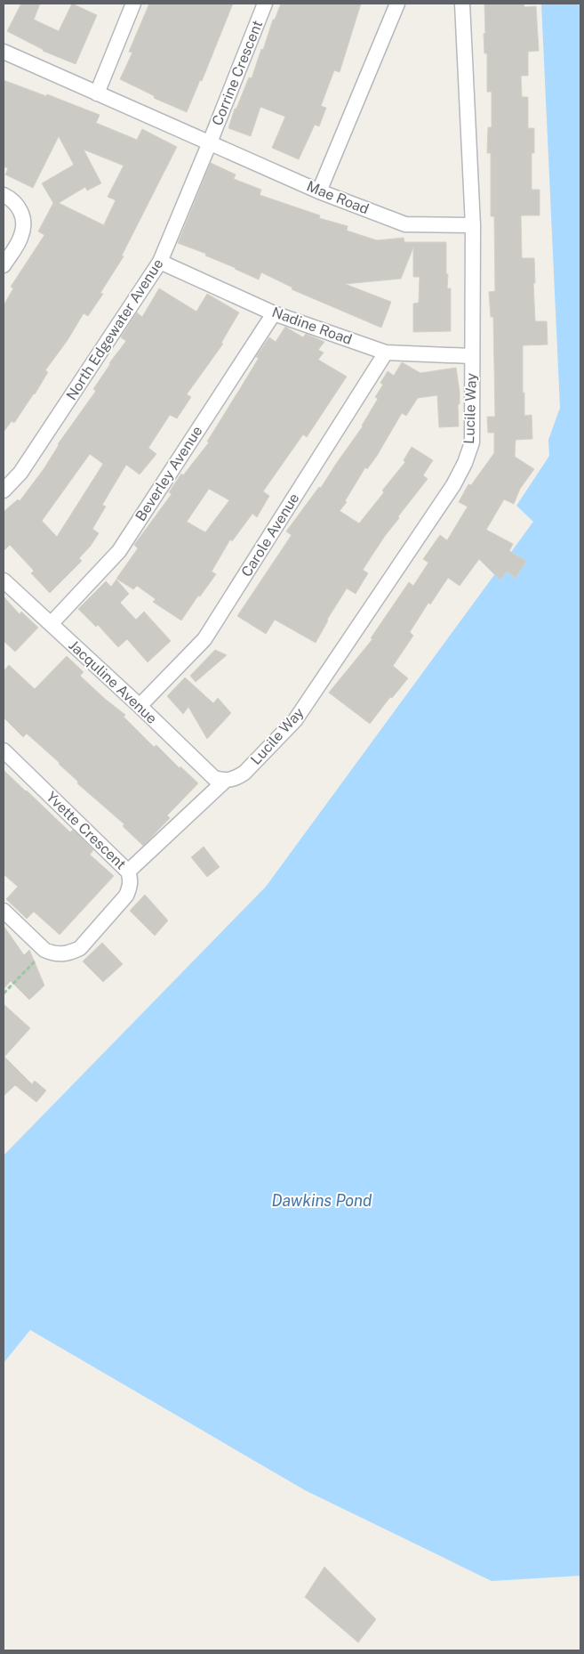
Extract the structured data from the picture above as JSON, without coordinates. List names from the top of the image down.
{
  "streets": {
    "street": [
      "Corrine Crescent",
      "Mae Road",
      "Nadine Road",
      "North Edgewater Avenue",
      "Lucile Way",
      "Beverley Avenue",
      "Carole Avenue",
      "Jacquline Avenue",
      "Yvette Crescent"
    ]
  },
  "crossings": [
    ["Corrine Crescent", "Mae Road"],
    ["Corrine Crescent", "North Edgewater Avenue"],
    ["Mae Road", "North Edgewater Avenue"],
    ["Mae Road", "Lucile Way"],
    ["Nadine Road", "North Edgewater Avenue"],
    ["Nadine Road", "Lucile Way"],
    ["Nadine Road", "Beverley Avenue"],
    ["Nadine Road", "Carole Avenue"],
    ["Lucile Way", "Jacquline Avenue"],
    ["Lucile Way", "Yvette Crescent"],
    ["Beverley Avenue", "Jacquline Avenue"],
    ["Carole Avenue", "Jacquline Avenue"]
  ],
  "water": ["Dawkins Pond"]
}
